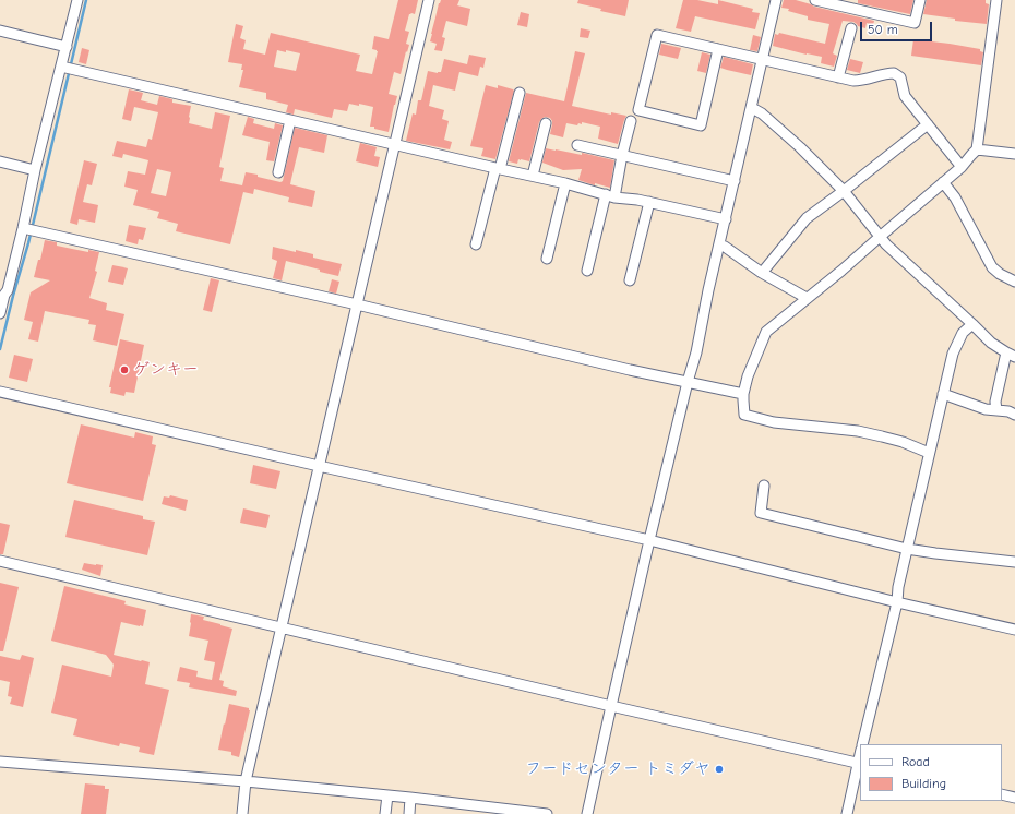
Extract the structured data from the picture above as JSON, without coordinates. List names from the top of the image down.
{
  "places": ["ゲンキー", "フードセンター トミダヤ"],
  "legend": ["Road", "Building"],
  "scale_bar": "50 m"
}
